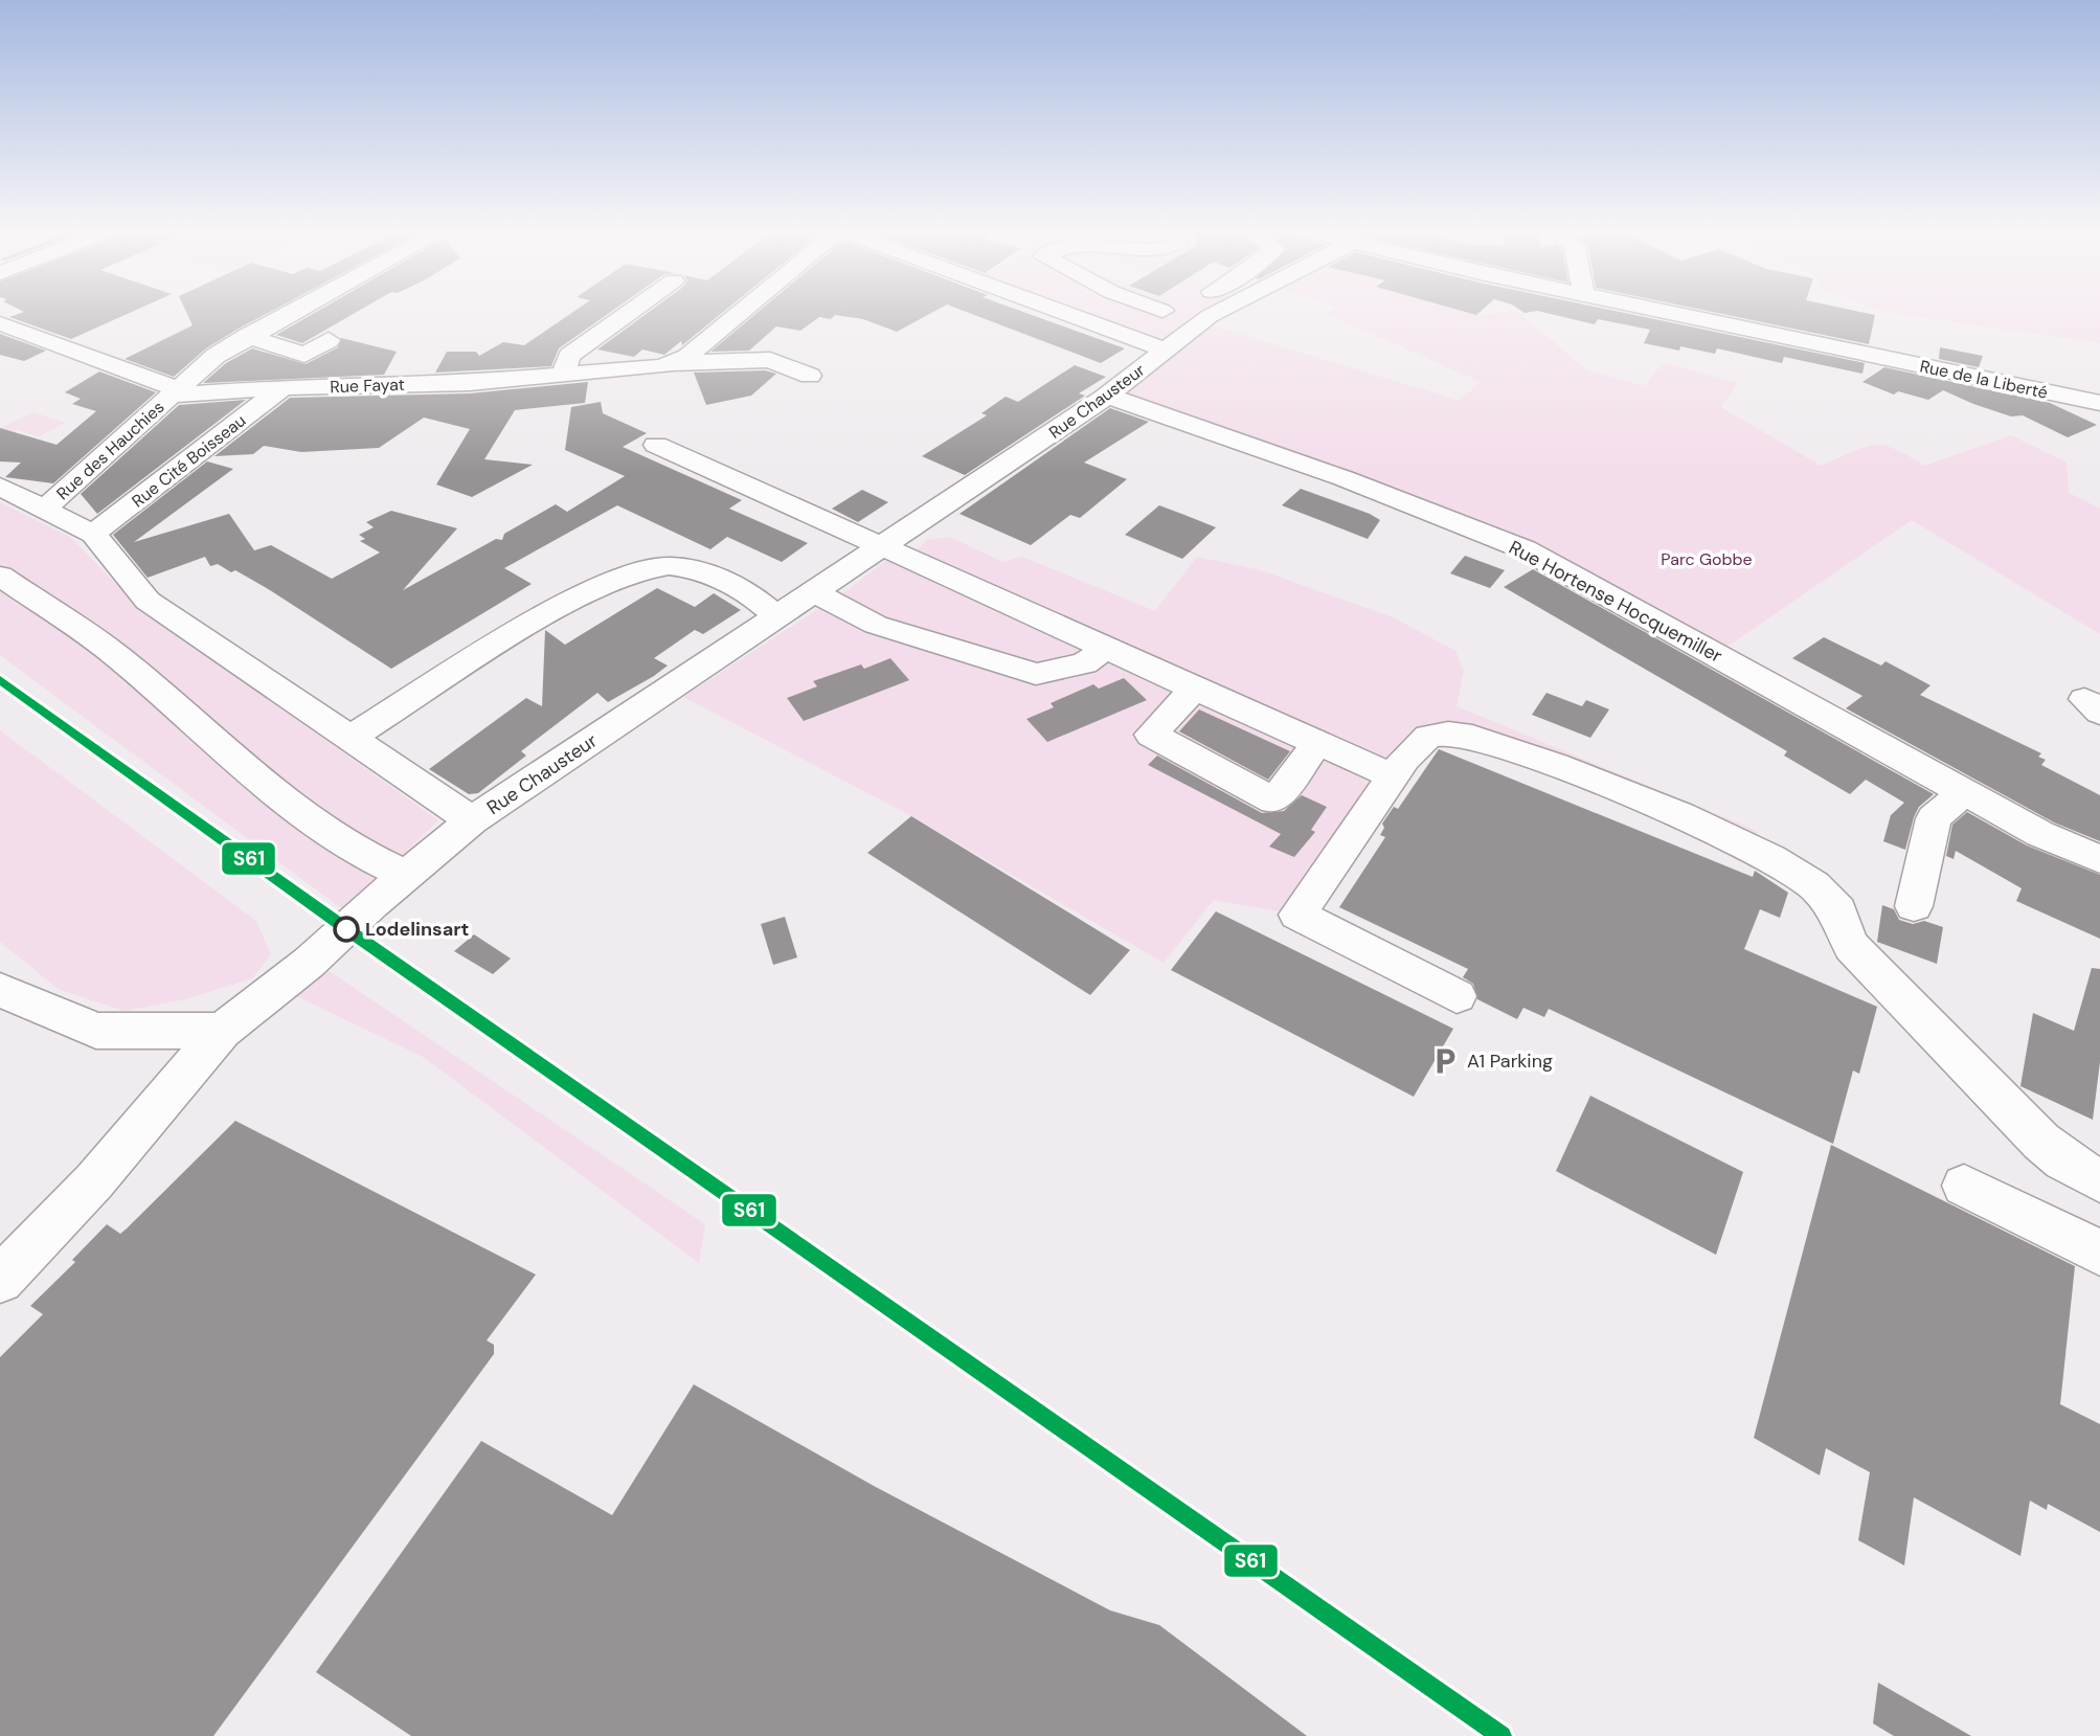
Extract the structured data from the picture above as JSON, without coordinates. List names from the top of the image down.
{
  "streets": {
    "street": [
      "Rue de la Liberté",
      "Rue Fayat",
      "Rue Chausteur",
      "Rue des Hauchies",
      "Rue Cité Boisseau",
      "Rue Hortense Hocquemiller"
    ]
  },
  "crossings": [
    ["Rue Fayat", "Rue des Hauchies"],
    ["Rue Fayat", "Rue Cité Boisseau"],
    ["Rue Chausteur", "Rue des Hauchies"],
    ["Rue Chausteur", "Rue Hortense Hocquemiller"],
    ["Rue des Hauchies", "Rue Cité Boisseau"]
  ],
  "parks": ["Parc Gobbe"],
  "places": {
    "other": ["Lodelinsart"],
    "parking": ["A1 Parking"]
  },
  "lines": ["transit line S61"]
}
